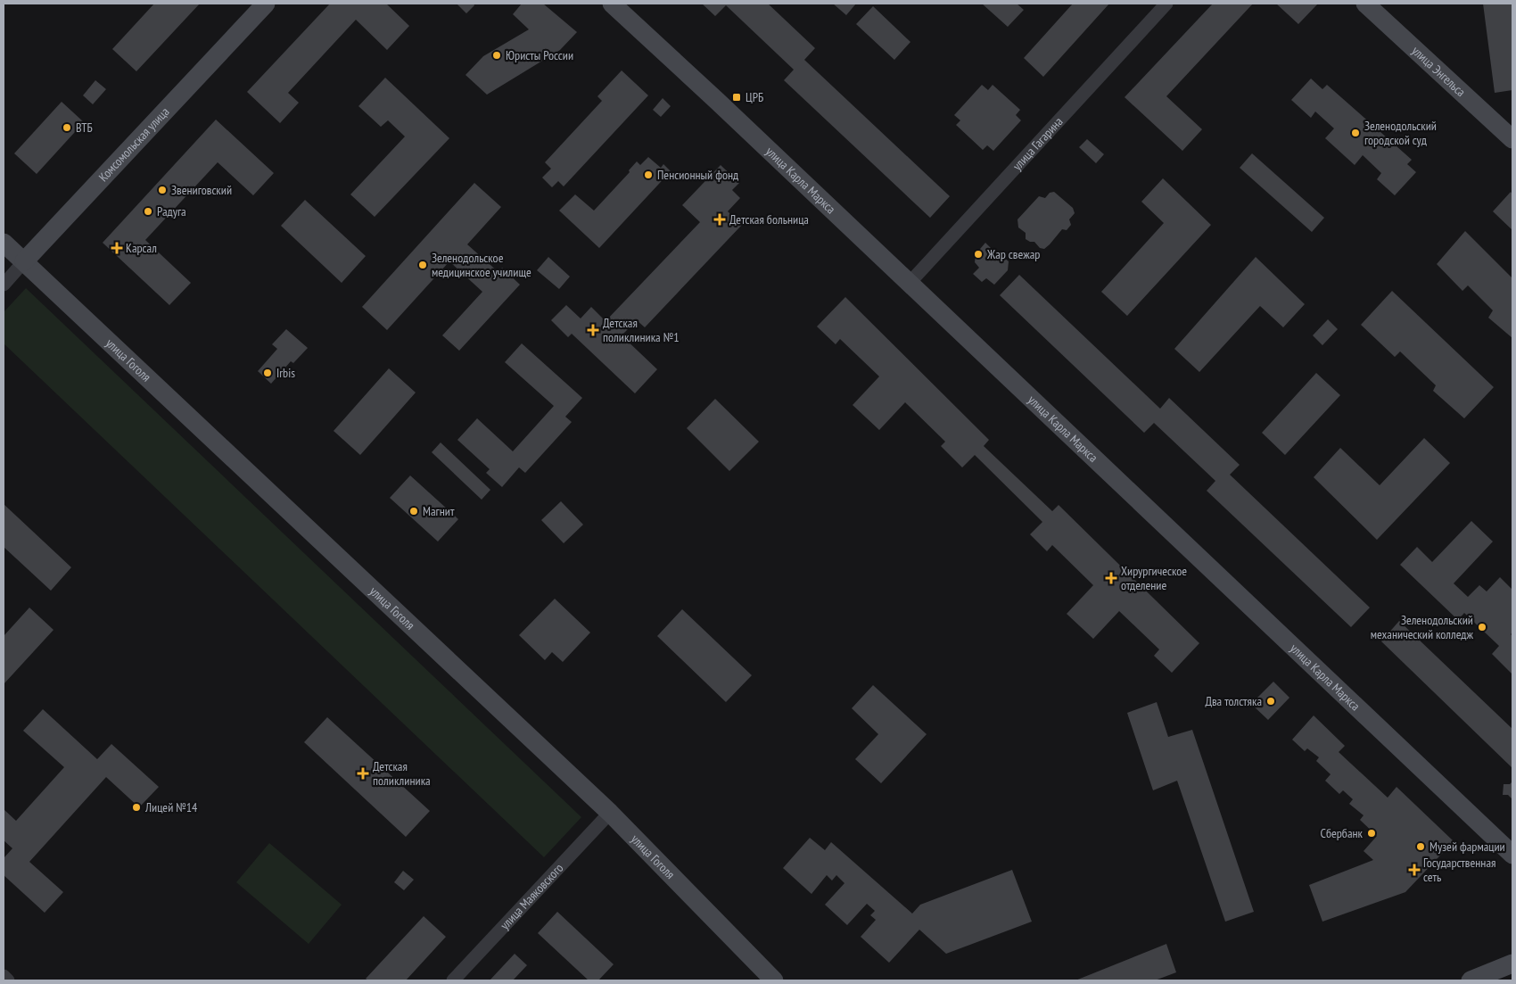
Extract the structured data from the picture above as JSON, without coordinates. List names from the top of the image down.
{
  "streets": {
    "street": [
      "улица Энгельса",
      "улица Гагарина",
      "Комсомольская улица",
      "улица Карла Маркса",
      "улица Гоголя",
      "улица Маяковского"
    ]
  },
  "crossings": [
    ["улица Гагарина", "улица Карла Маркса"],
    ["Комсомольская улица", "улица Гоголя"],
    ["улица Гоголя", "улица Маяковского"]
  ],
  "places": {
    "other": [
      "Юристы России",
      "ВТБ",
      "Зеленодольский городской суд",
      "Пенсионный фонд",
      "Звениговский",
      "Радуга",
      "Жар свежар",
      "Зеленодольское медицинское училище",
      "Irbis",
      "Магнит",
      "Зеленодольский механический колледж",
      "Два толстяка",
      "Лицей №14",
      "Сбербанк",
      "Музей фармации"
    ],
    "transit": ["ЦРБ"],
    "health": [
      "Детская больница",
      "Карсал",
      "Детская поликлиника №1",
      "Хирургическое отделение",
      "Детская поликлиника",
      "Государственная сеть"
    ]
  }
}
